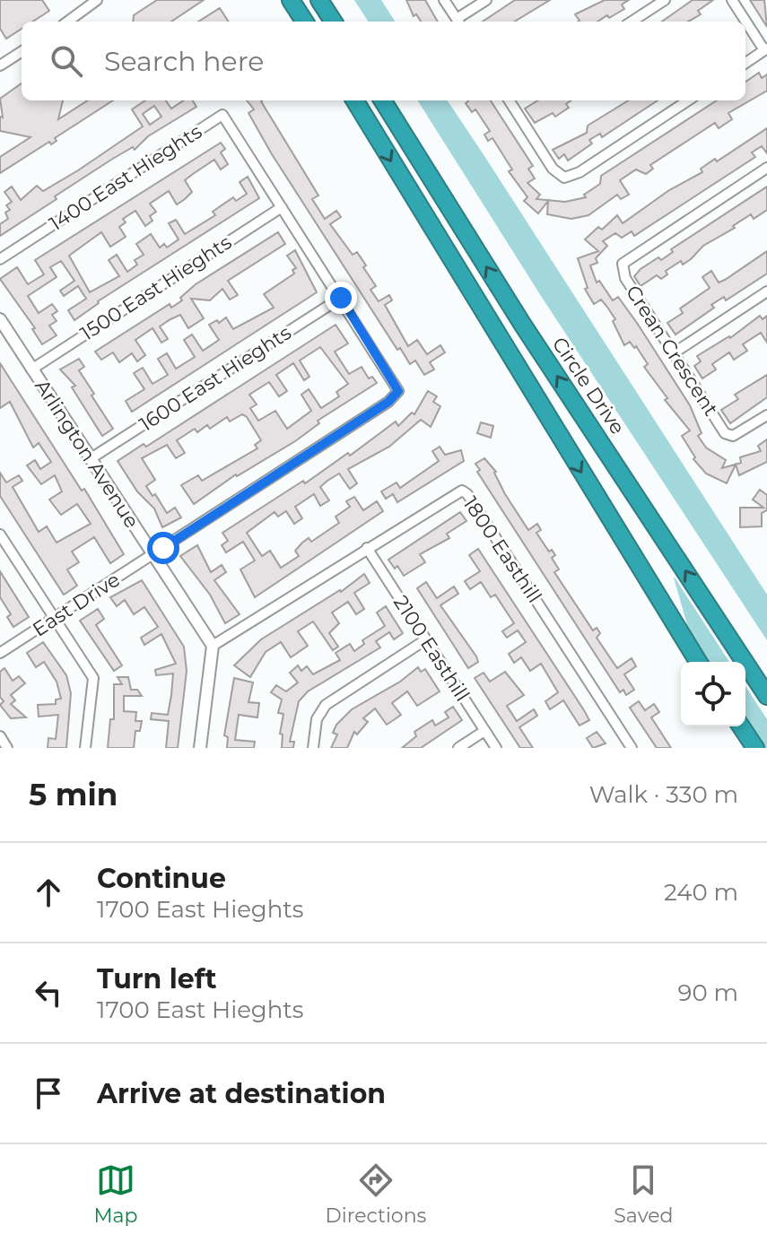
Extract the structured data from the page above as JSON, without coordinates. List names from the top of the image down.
{
  "streets": {
    "highway": ["Circle Drive"],
    "street": [
      "1400 East Hieghts",
      "1500 East Hieghts",
      "Crean Crescent",
      "1600 East Hieghts",
      "Arlington Avenue",
      "1800 Easthill",
      "East Drive",
      "2100 Easthill"
    ]
  },
  "crossings": [
    ["1400 East Hieghts", "1500 East Hieghts"],
    ["1400 East Hieghts", "1600 East Hieghts"],
    ["1400 East Hieghts", "East Drive"],
    ["1500 East Hieghts", "Arlington Avenue"],
    ["1600 East Hieghts", "Arlington Avenue"],
    ["1600 East Hieghts", "East Drive"],
    ["Arlington Avenue", "1800 Easthill"],
    ["Arlington Avenue", "East Drive"],
    ["1800 Easthill", "2100 Easthill"]
  ],
  "page": {
    "search": "Search here",
    "heading": ["5 min", "Walk · 330 m"],
    "list": [
      ["Continue", "1700 East Hieghts", "240 m"],
      ["Turn left", "1700 East Hieghts", "90 m"],
      "Arrive at destination"
    ],
    "nav": ["Map", "Directions", "Saved"]
  }
}
